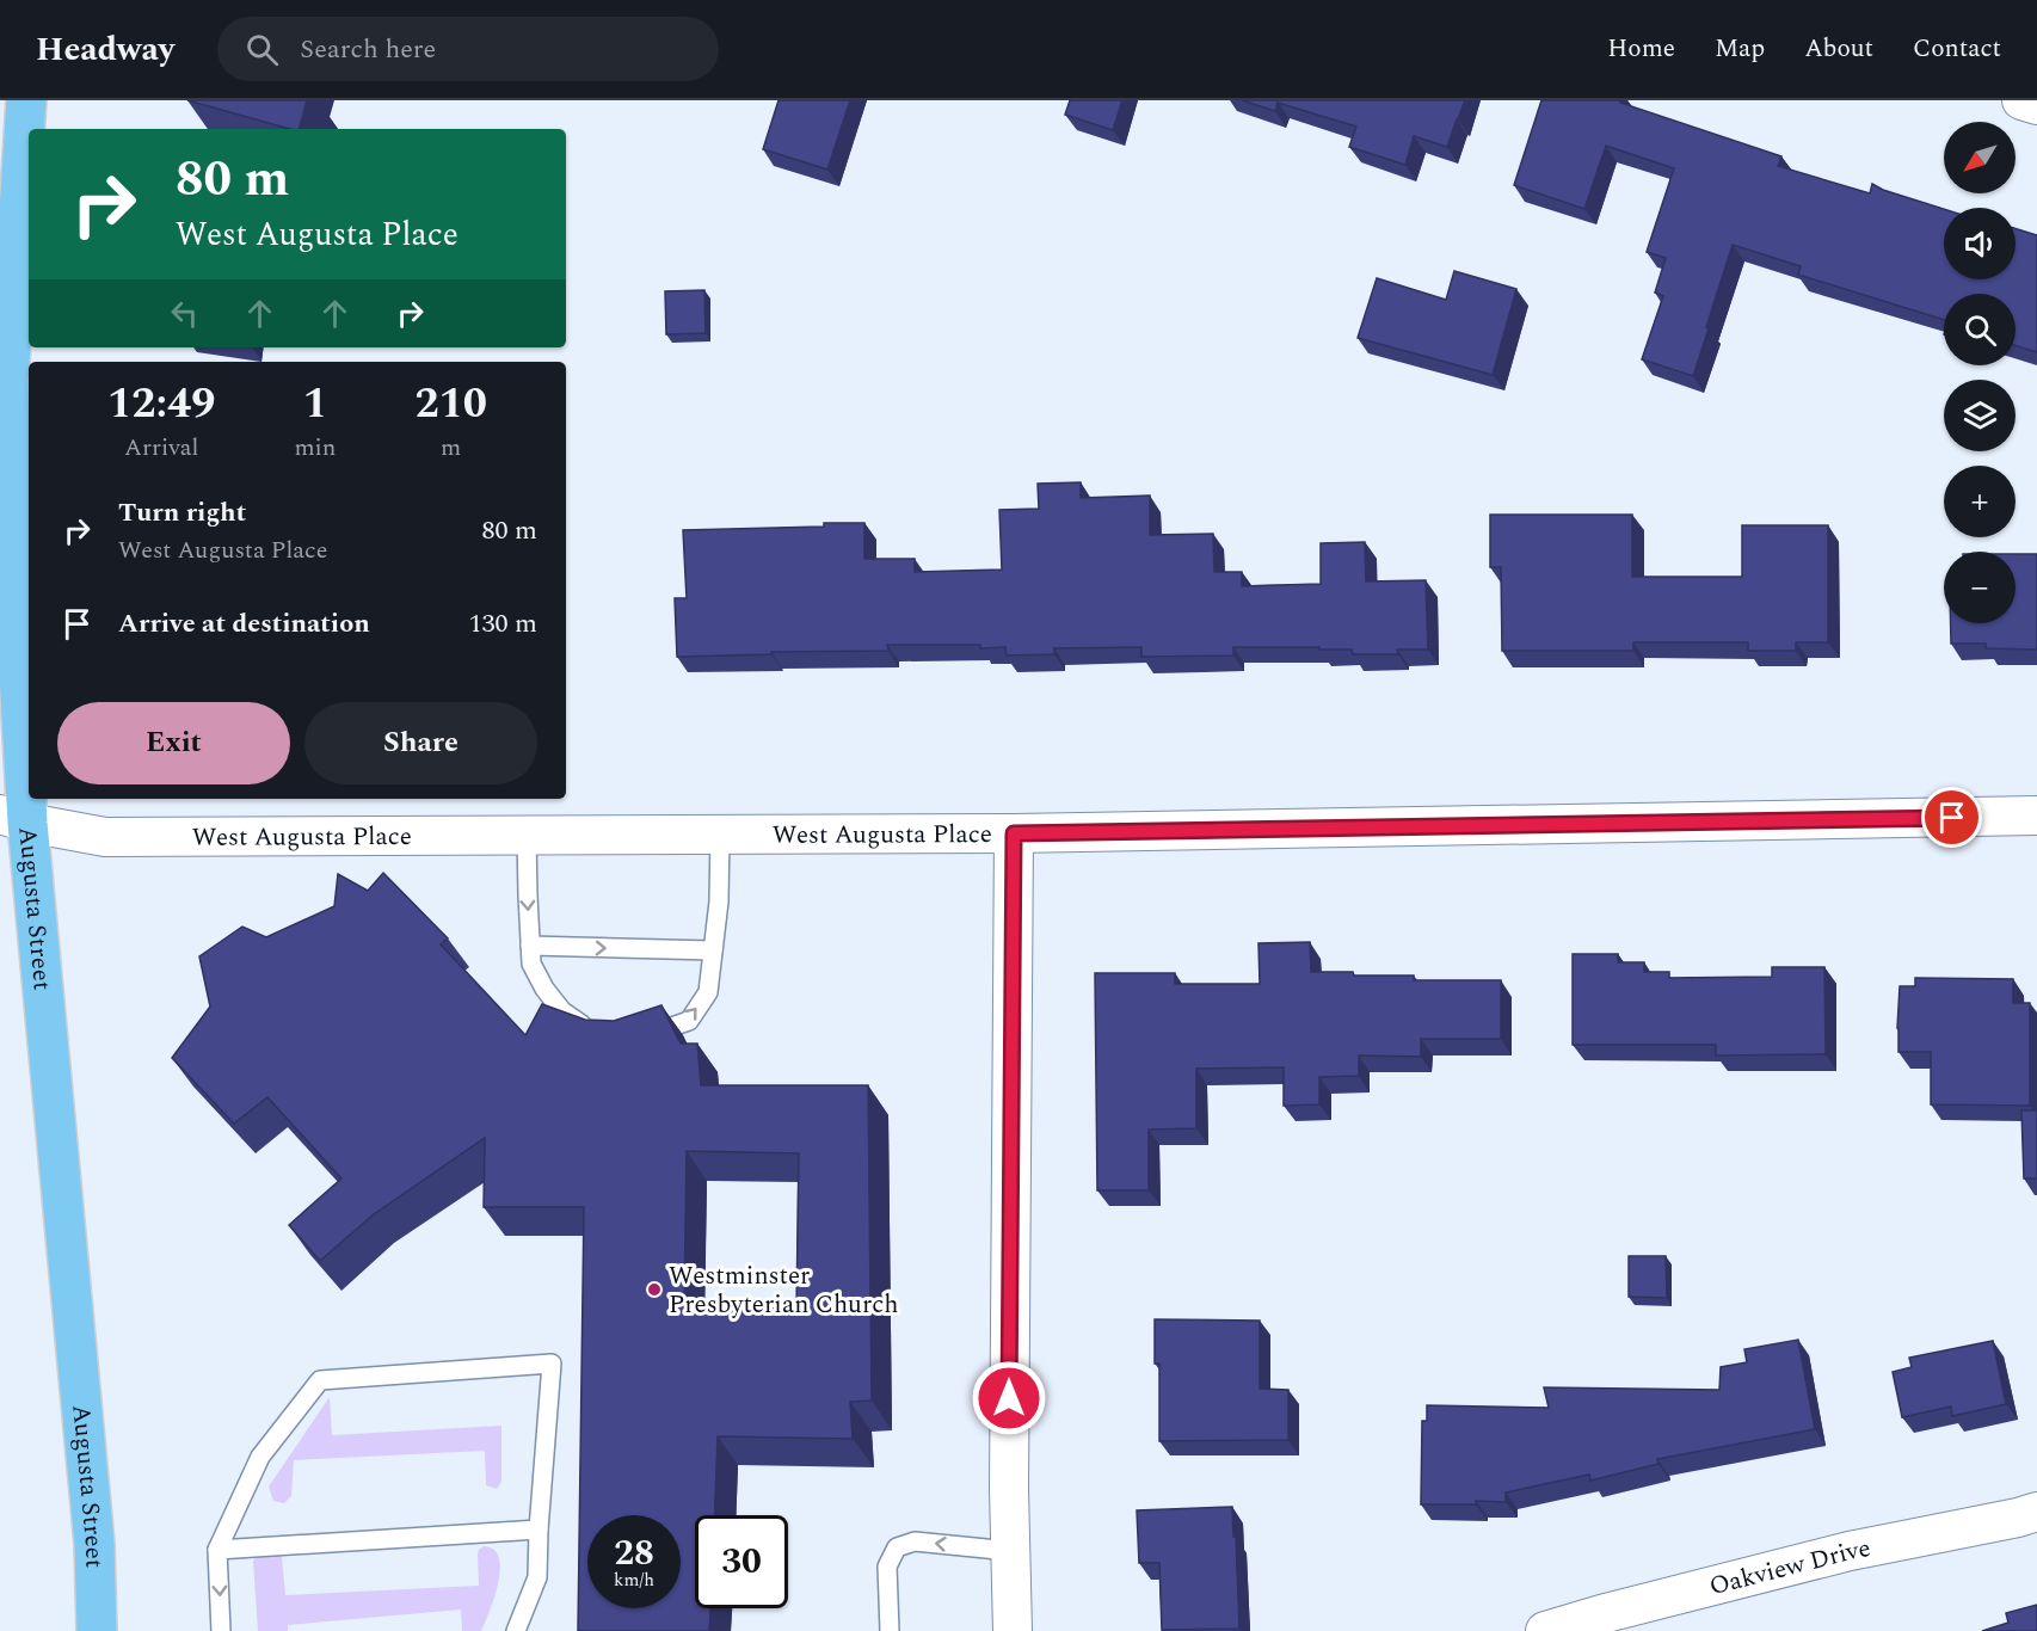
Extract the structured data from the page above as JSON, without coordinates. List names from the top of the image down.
{
  "streets": {
    "main road": ["Augusta Street"],
    "street": ["West Augusta Place", "Oakview Drive"]
  },
  "crossings": [
    ["West Augusta Place", "Augusta Street"]
  ],
  "places": ["Westminster Presbyterian Church"],
  "north": "bottom left",
  "page": {
    "header": "Headway",
    "search": "Search here",
    "nav": [
      "Home",
      "Map",
      "About",
      "Contact"
    ],
    "map_buttons": ["+", "−"],
    "turn": ["80 m", "West Augusta Place"],
    "eta": [
      "12:49",
      "Arrival",
      "1",
      "min",
      "210",
      "m"
    ],
    "list": [
      {
        "name": "Turn right",
        "note": "West Augusta Place",
        "value": "80 m"
      },
      {
        "name": "Arrive at destination",
        "value": "130 m"
      }
    ],
    "buttons": ["Exit", "Share"],
    "speed": "28 km/h",
    "limit": "30"
  }
}
